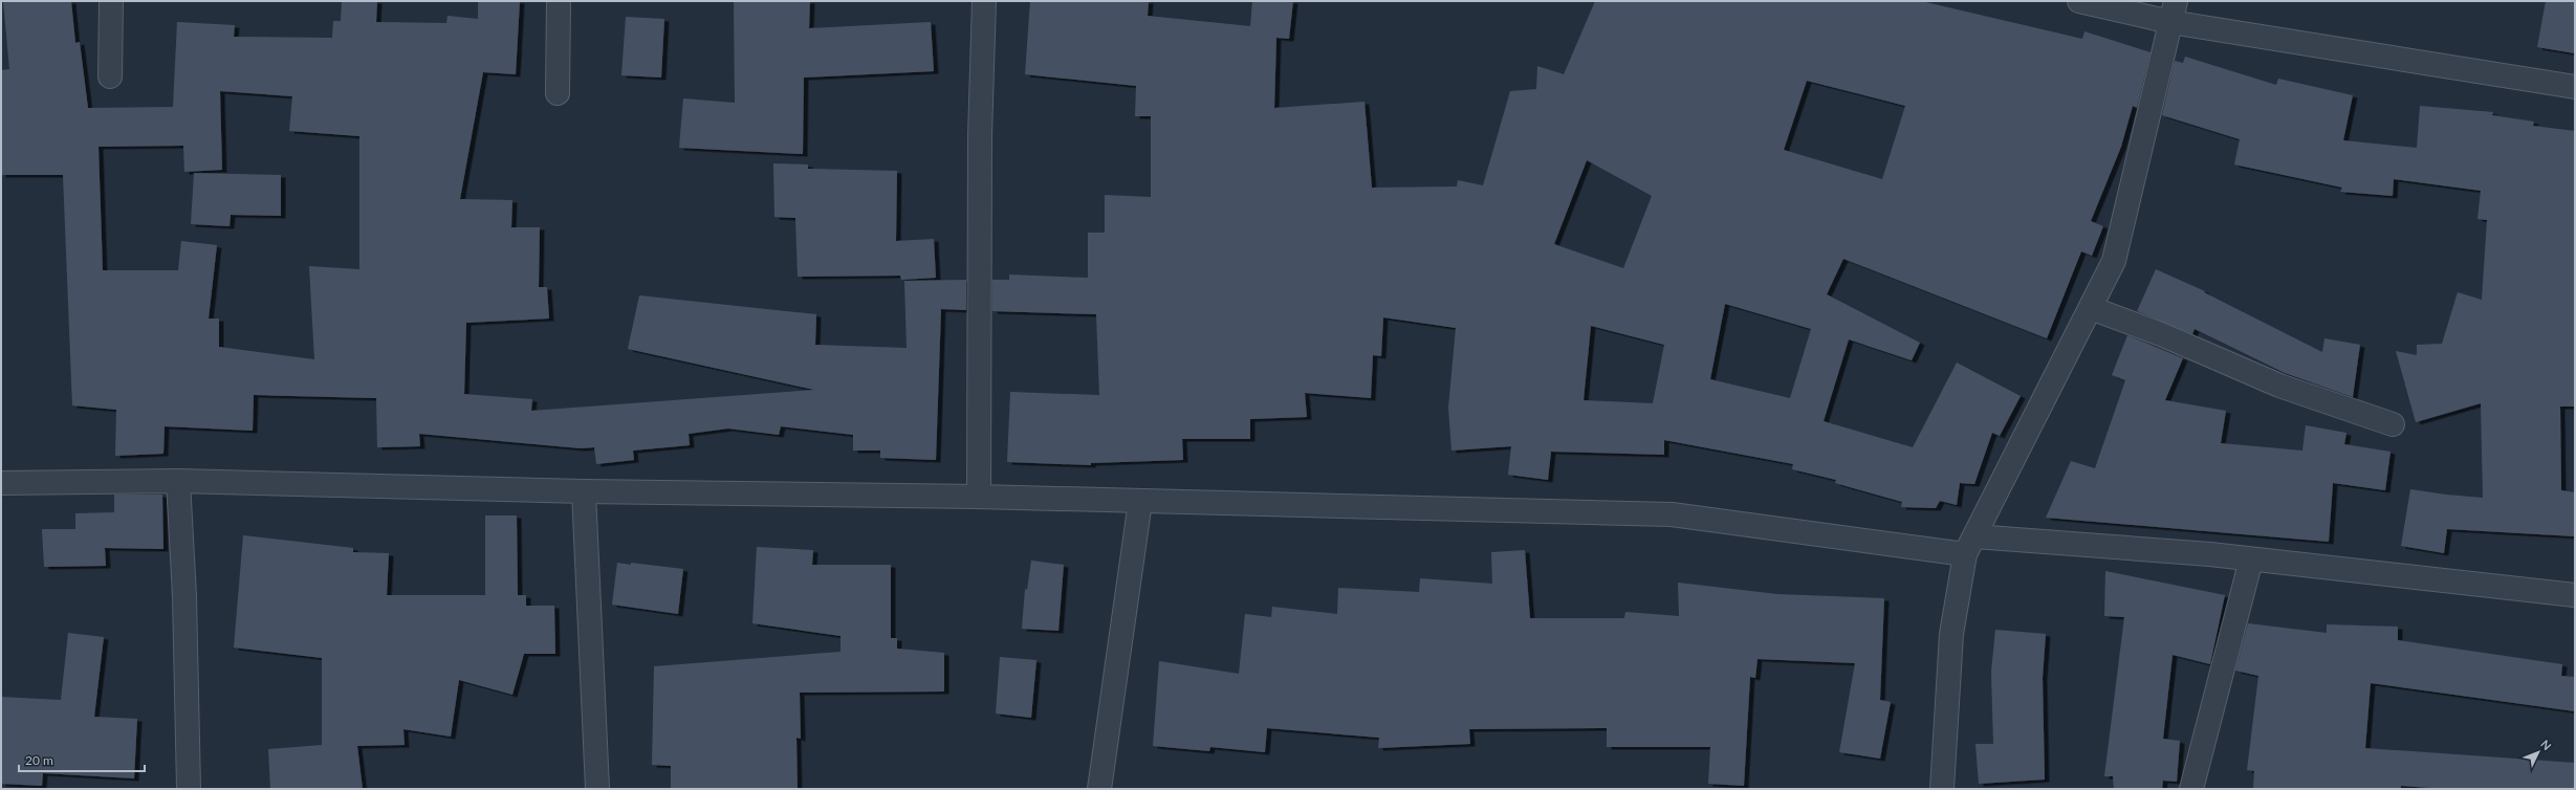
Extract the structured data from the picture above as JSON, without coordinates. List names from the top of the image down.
{
  "scale_bar": "20 m",
  "north": "top right"
}
